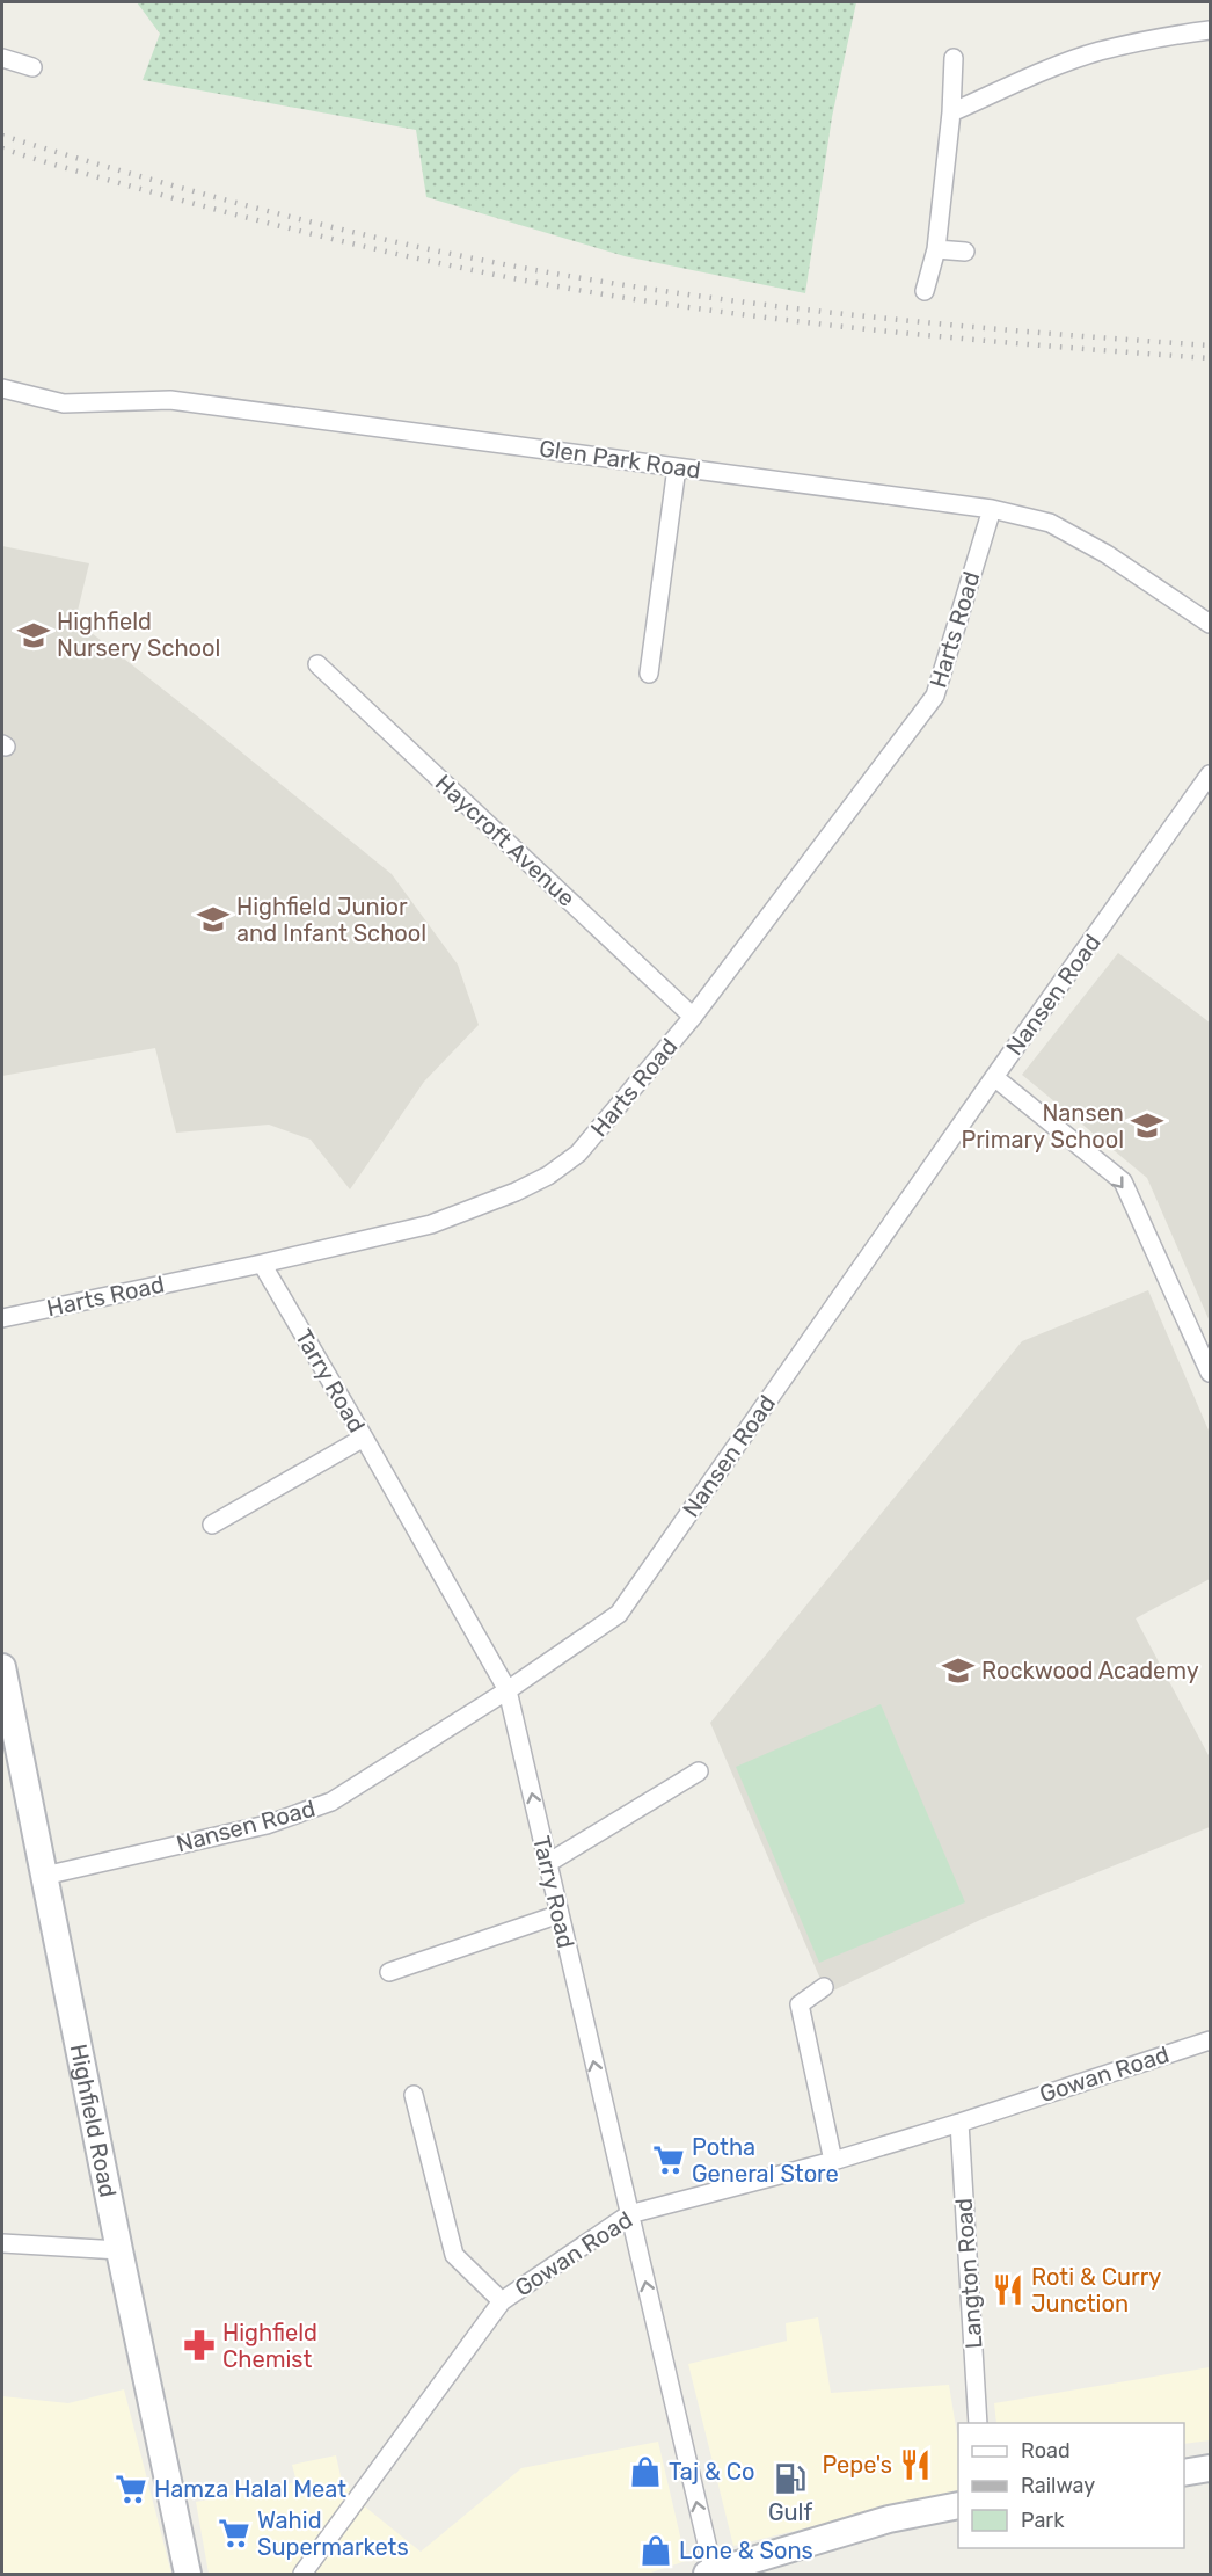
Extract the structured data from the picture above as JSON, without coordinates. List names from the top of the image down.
{
  "streets": {
    "main road": ["Highfield Road"],
    "street": [
      "Glen Park Road",
      "Harts Road",
      "Haycroft Avenue",
      "Nansen Road",
      "Tarry Road",
      "Gowan Road",
      "Langton Road"
    ]
  },
  "crossings": [
    ["Glen Park Road", "Harts Road"],
    ["Harts Road", "Haycroft Avenue"],
    ["Harts Road", "Tarry Road"],
    ["Nansen Road", "Tarry Road"],
    ["Nansen Road", "Highfield Road"],
    ["Tarry Road", "Gowan Road"],
    ["Gowan Road", "Langton Road"]
  ],
  "one_way": ["Tarry Road"],
  "places": {
    "school or university": [
      "Highfield Nursery School",
      "Highfield Junior and Infant School",
      "Nansen Primary School",
      "Rockwood Academy"
    ],
    "supermarket": ["Potha General Store", "Hamza Halal Meat", "Wahid Supermarkets"],
    "restaurant": ["Roti & Curry Junction", "Pepe's"],
    "pharmacy": ["Highfield Chemist"],
    "shop": ["Taj & Co", "Lone & Sons"],
    "fuel station": ["Gulf"]
  },
  "legend": ["Road", "Railway", "Park"]
}
